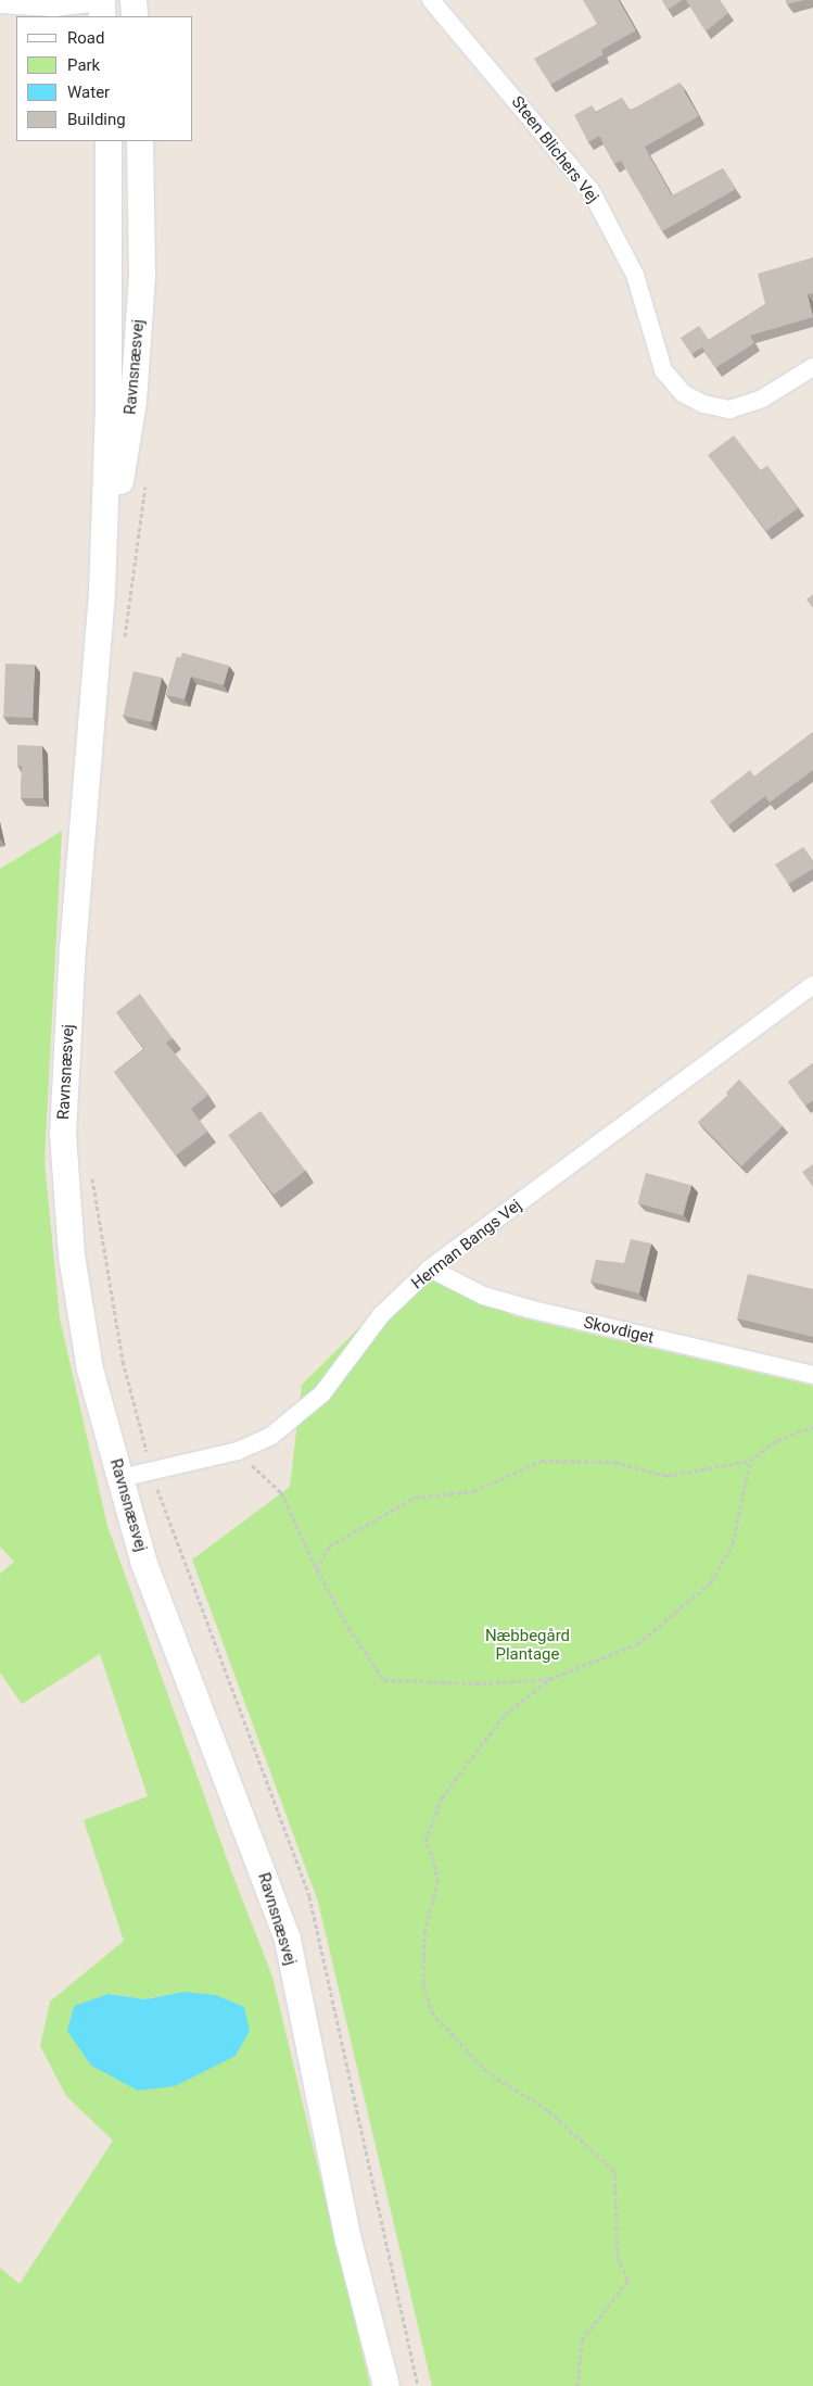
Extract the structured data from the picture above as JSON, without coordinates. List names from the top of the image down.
{
  "streets": {
    "main road": ["Ravnsnæsvej"],
    "street": ["Steen Blichers Vej", "Herman Bangs Vej", "Skovdiget"]
  },
  "crossings": [
    ["Ravnsnæsvej", "Herman Bangs Vej"],
    ["Herman Bangs Vej", "Skovdiget"]
  ],
  "parks": ["Næbbegård Plantage"],
  "legend": [
    "Road",
    "Park",
    "Water",
    "Building"
  ]
}
